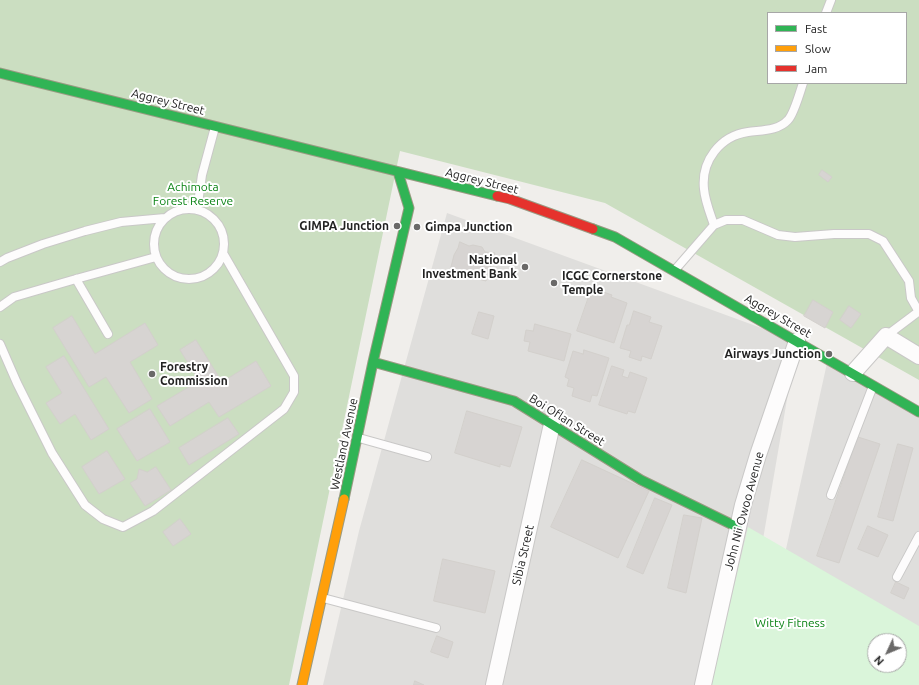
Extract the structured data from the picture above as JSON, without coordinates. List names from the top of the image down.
{
  "streets": {
    "main road": ["Aggrey Street", "Boi Oflan Street", "Westland Avenue"],
    "street": ["John Nii Owoo Avenue", "Sibia Street"]
  },
  "crossings": [
    ["Aggrey Street", "Westland Avenue"],
    ["Aggrey Street", "John Nii Owoo Avenue"],
    ["Boi Oflan Street", "Westland Avenue"],
    ["Boi Oflan Street", "John Nii Owoo Avenue"],
    ["Boi Oflan Street", "Sibia Street"]
  ],
  "parks": ["Achimota Forest Reserve", "Witty Fitness"],
  "places": [
    "GIMPA Junction",
    "Gimpa Junction",
    "National Investment Bank",
    "ICGC Cornerstone Temple",
    "Airways Junction",
    "Forestry Commission"
  ],
  "legend": ["Fast", "Slow", "Jam"],
  "north": "bottom left"
}
